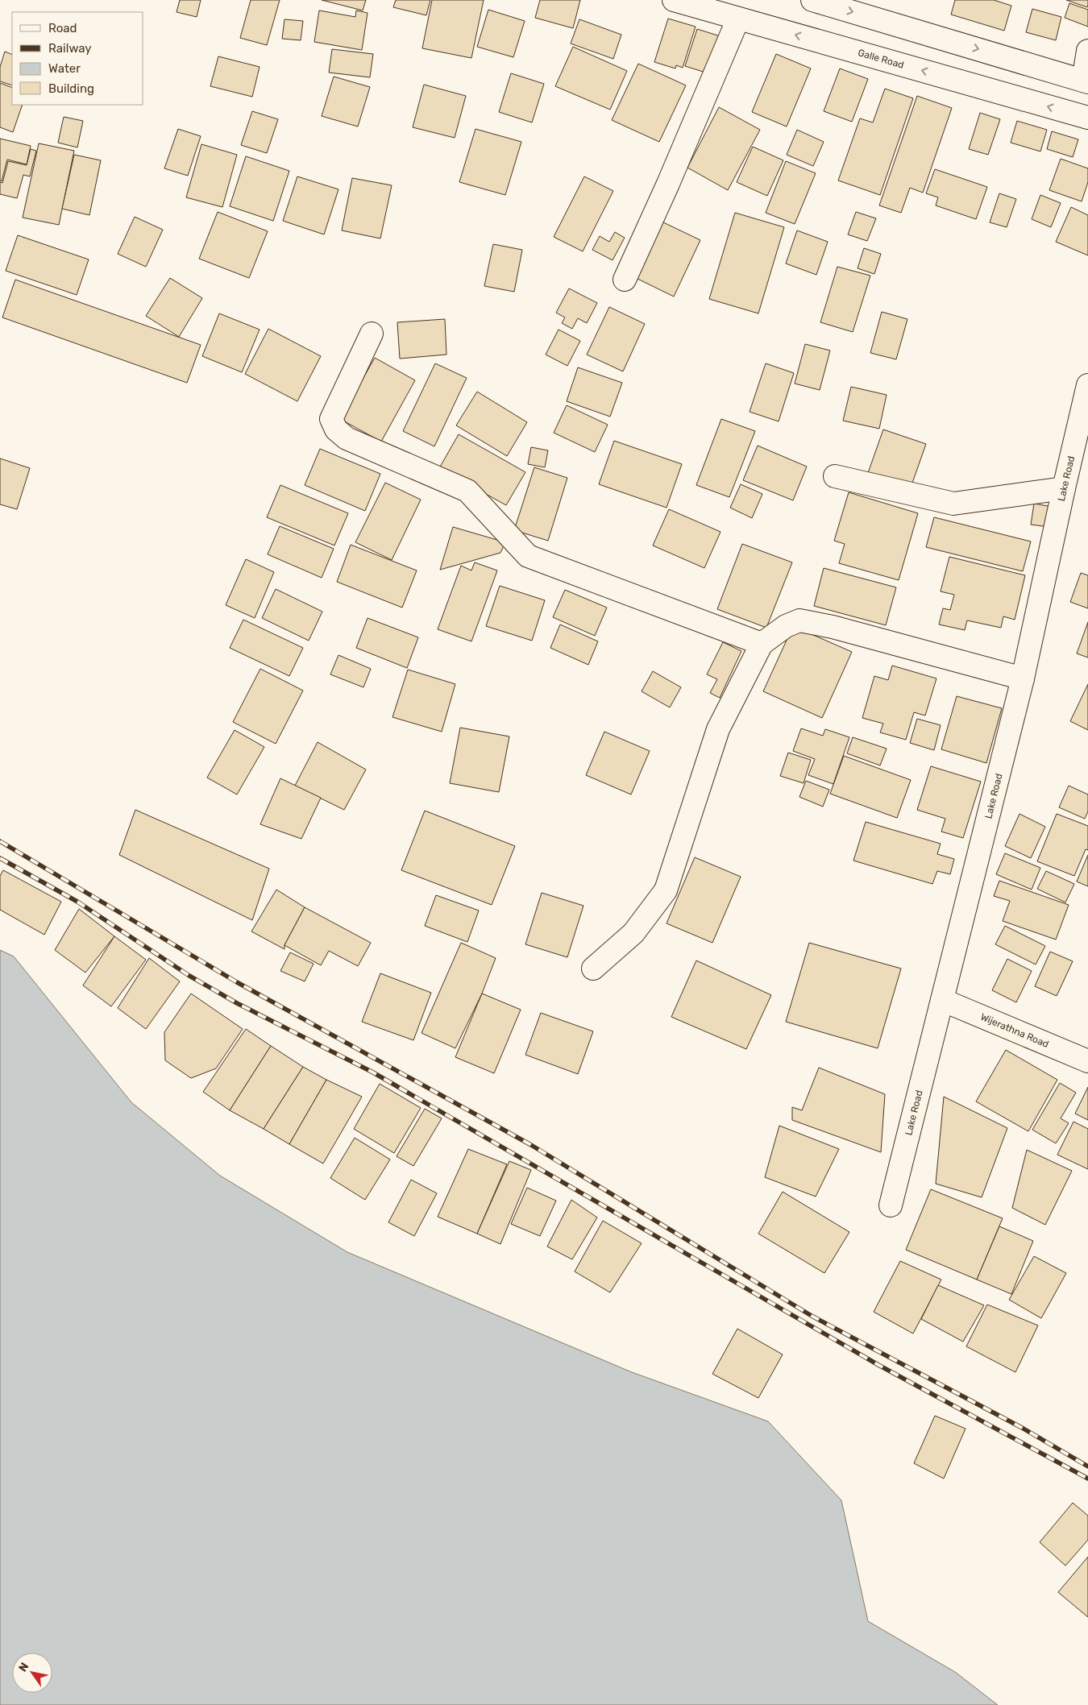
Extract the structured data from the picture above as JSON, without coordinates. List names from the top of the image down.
{
  "streets": {
    "main road": ["Galle Road", "Lake Road", "Wijerathna Road"]
  },
  "crossings": [
    ["Lake Road", "Wijerathna Road"]
  ],
  "legend": [
    "Road",
    "Railway",
    "Water",
    "Building"
  ],
  "north": "top left"
}
